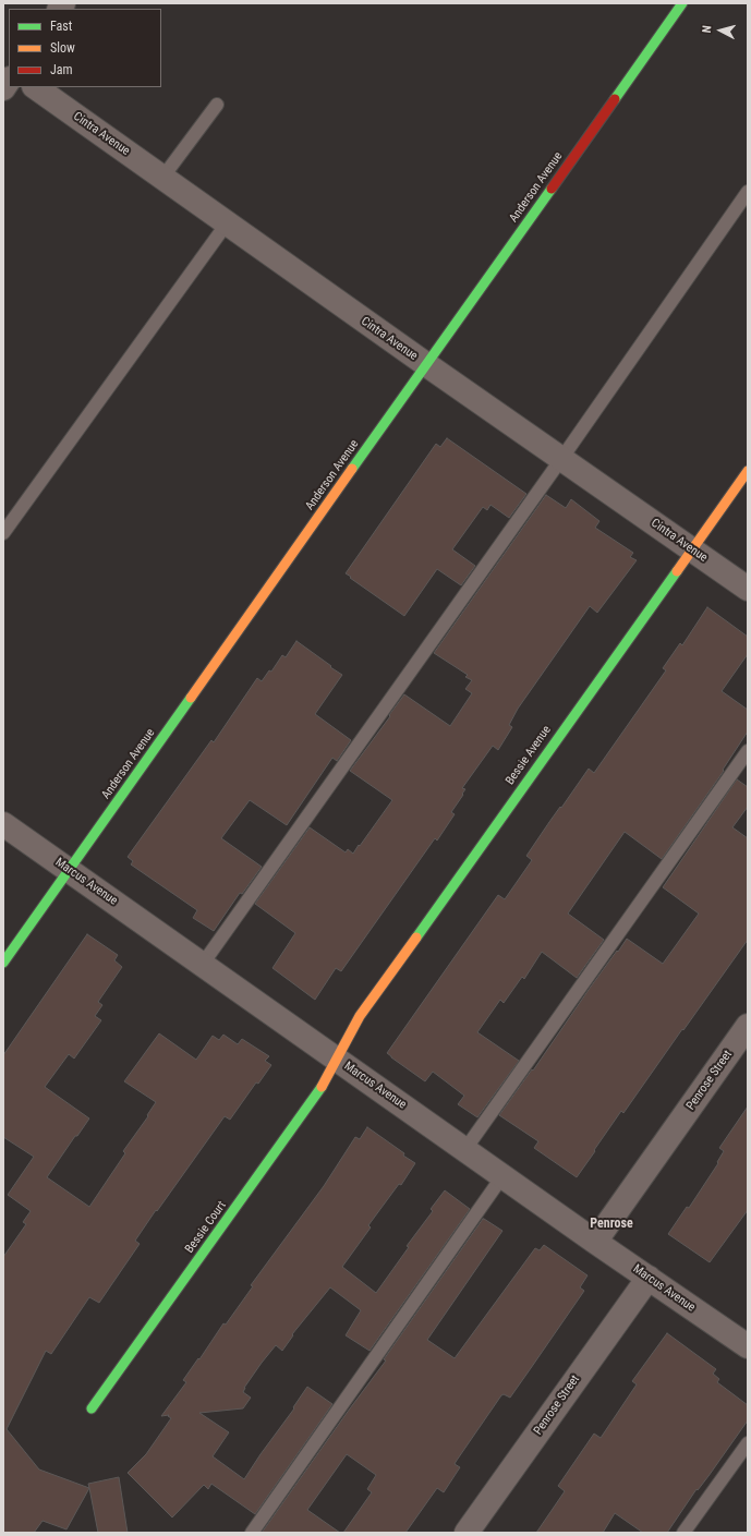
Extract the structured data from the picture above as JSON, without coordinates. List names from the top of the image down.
{
  "streets": {
    "street": [
      "Cintra Avenue",
      "Anderson Avenue",
      "Bessie Avenue",
      "Marcus Avenue",
      "Penrose Street",
      "Bessie Court"
    ]
  },
  "crossings": [
    ["Cintra Avenue", "Anderson Avenue"],
    ["Cintra Avenue", "Bessie Avenue"],
    ["Anderson Avenue", "Marcus Avenue"],
    ["Bessie Avenue", "Marcus Avenue"],
    ["Bessie Avenue", "Bessie Court"],
    ["Marcus Avenue", "Penrose Street"],
    ["Marcus Avenue", "Bessie Court"]
  ],
  "districts": ["Penrose"],
  "legend": ["Fast", "Slow", "Jam"],
  "north": "left"
}
